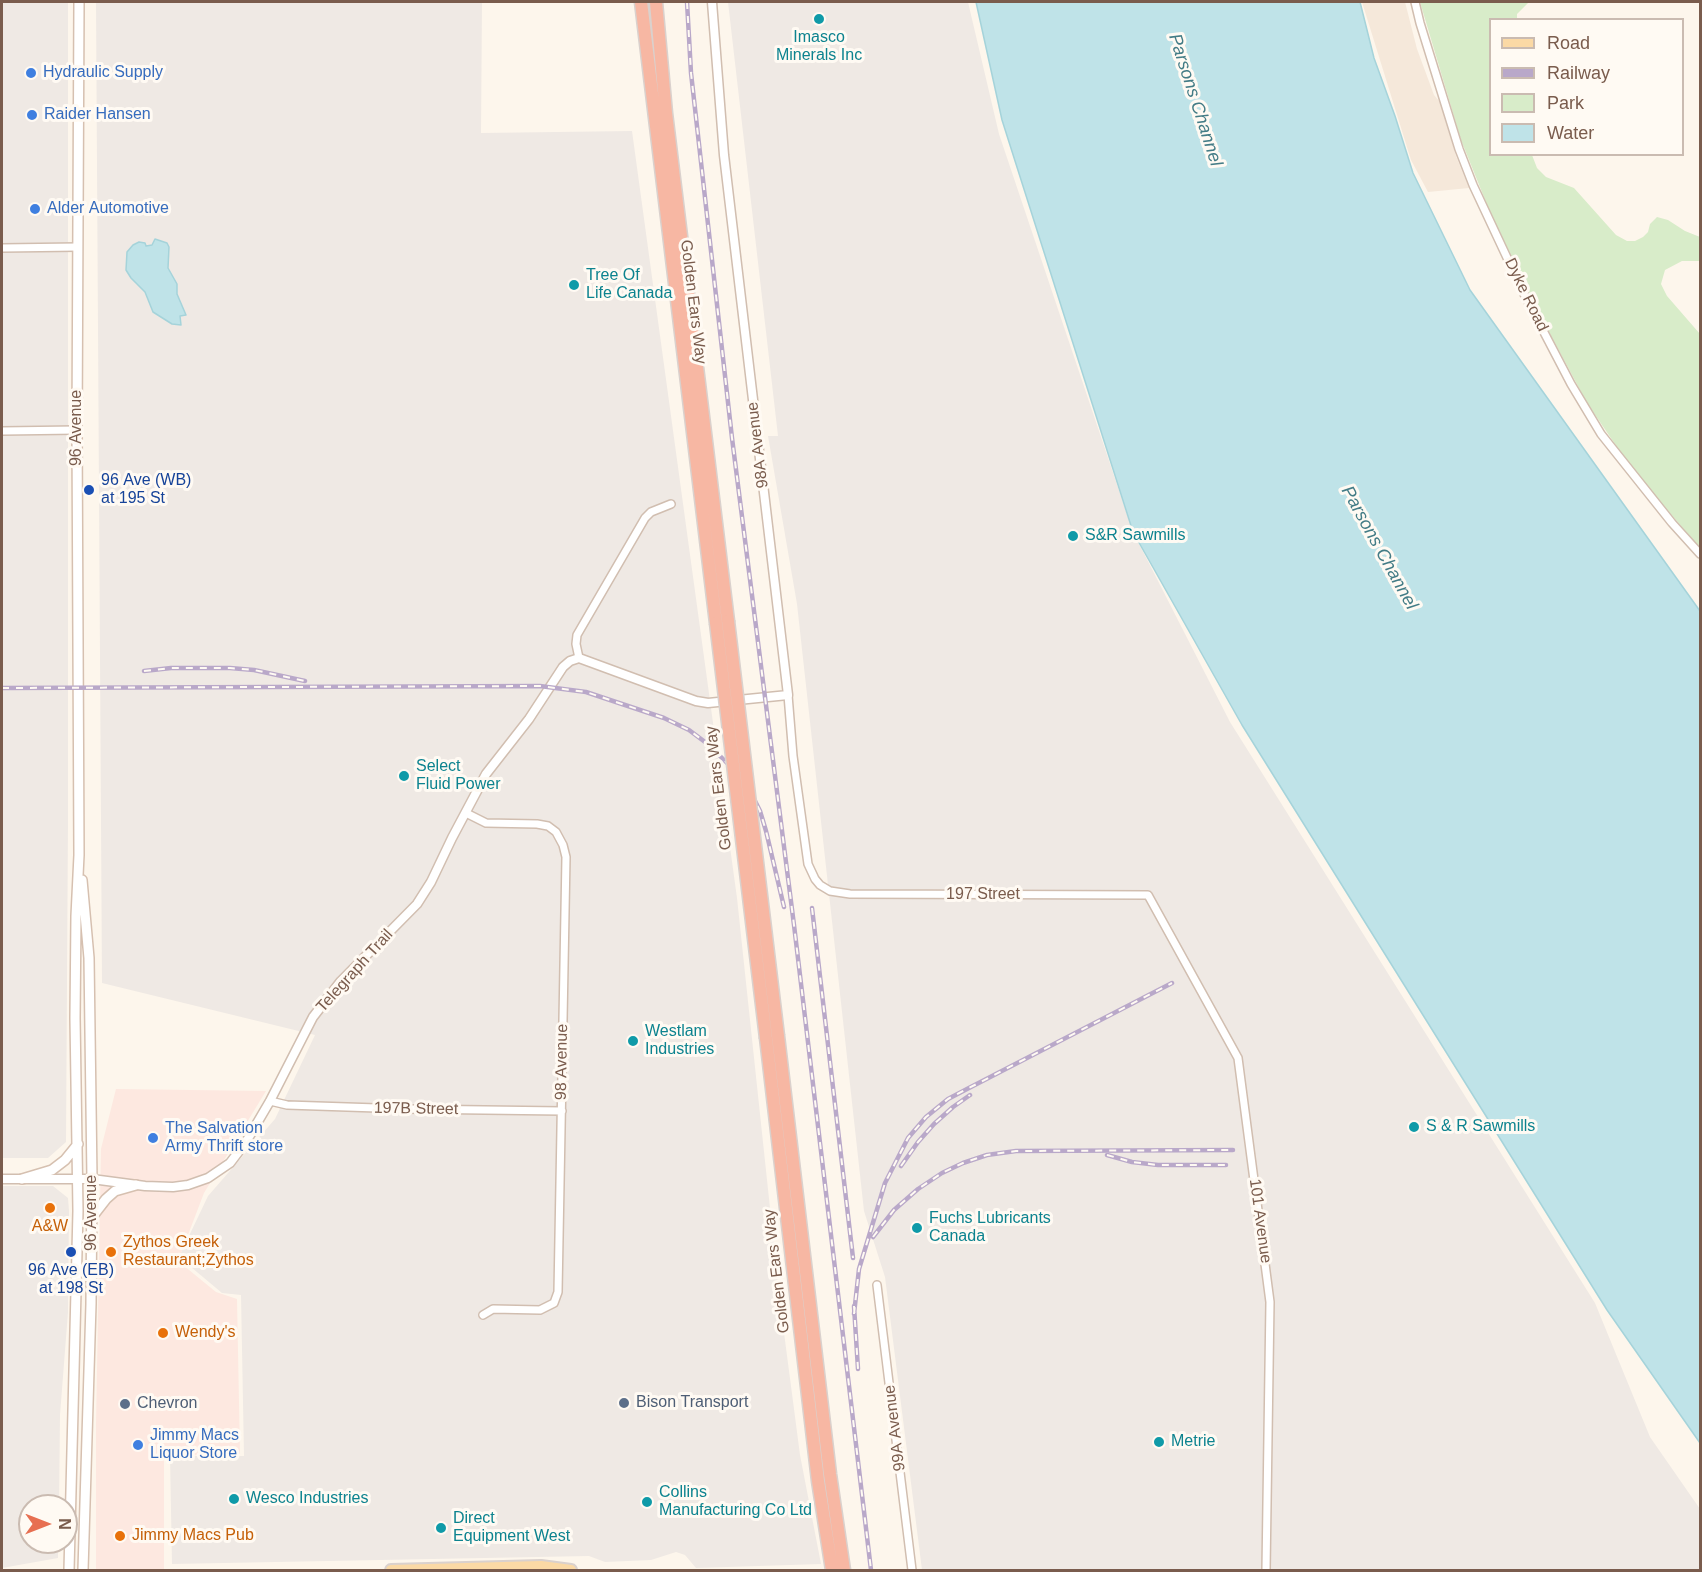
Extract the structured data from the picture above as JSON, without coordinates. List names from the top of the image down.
{
  "streets": {
    "highway": ["Golden Ears Way"],
    "main road": ["96 Avenue"],
    "street": [
      "Dyke Road",
      "98A Avenue",
      "197 Street",
      "Telegraph Trail",
      "98 Avenue",
      "197B Street",
      "101 Avenue",
      "99A Avenue"
    ]
  },
  "crossings": [
    ["96 Avenue", "Telegraph Trail"],
    ["98A Avenue", "197 Street"],
    ["197 Street", "101 Avenue"],
    ["Telegraph Trail", "98 Avenue"],
    ["Telegraph Trail", "197B Street"],
    ["98 Avenue", "197B Street"]
  ],
  "water": ["Parsons Channel"],
  "places": [
    "Imasco Minerals Inc",
    "Hydraulic Supply",
    "Raider Hansen",
    "Alder Automotive",
    "Tree Of Life Canada",
    "96 Ave (WB) at 195 St",
    "S&R Sawmills",
    "Select Fluid Power",
    "Westlam Industries",
    "S & R Sawmills",
    "The Salvation Army Thrift store",
    "A&W",
    "Fuchs Lubricants Canada",
    "96 Ave (EB) at 198 St",
    "Zythos Greek Restaurant;Zythos",
    "Wendy's",
    "Bison Transport",
    "Chevron",
    "Metrie",
    "Jimmy Macs Liquor Store",
    "Wesco Industries",
    "Collins Manufacturing Co Ltd",
    "Direct Equipment West",
    "Jimmy Macs Pub"
  ],
  "legend": [
    "Road",
    "Railway",
    "Park",
    "Water"
  ],
  "north": "right"
}
